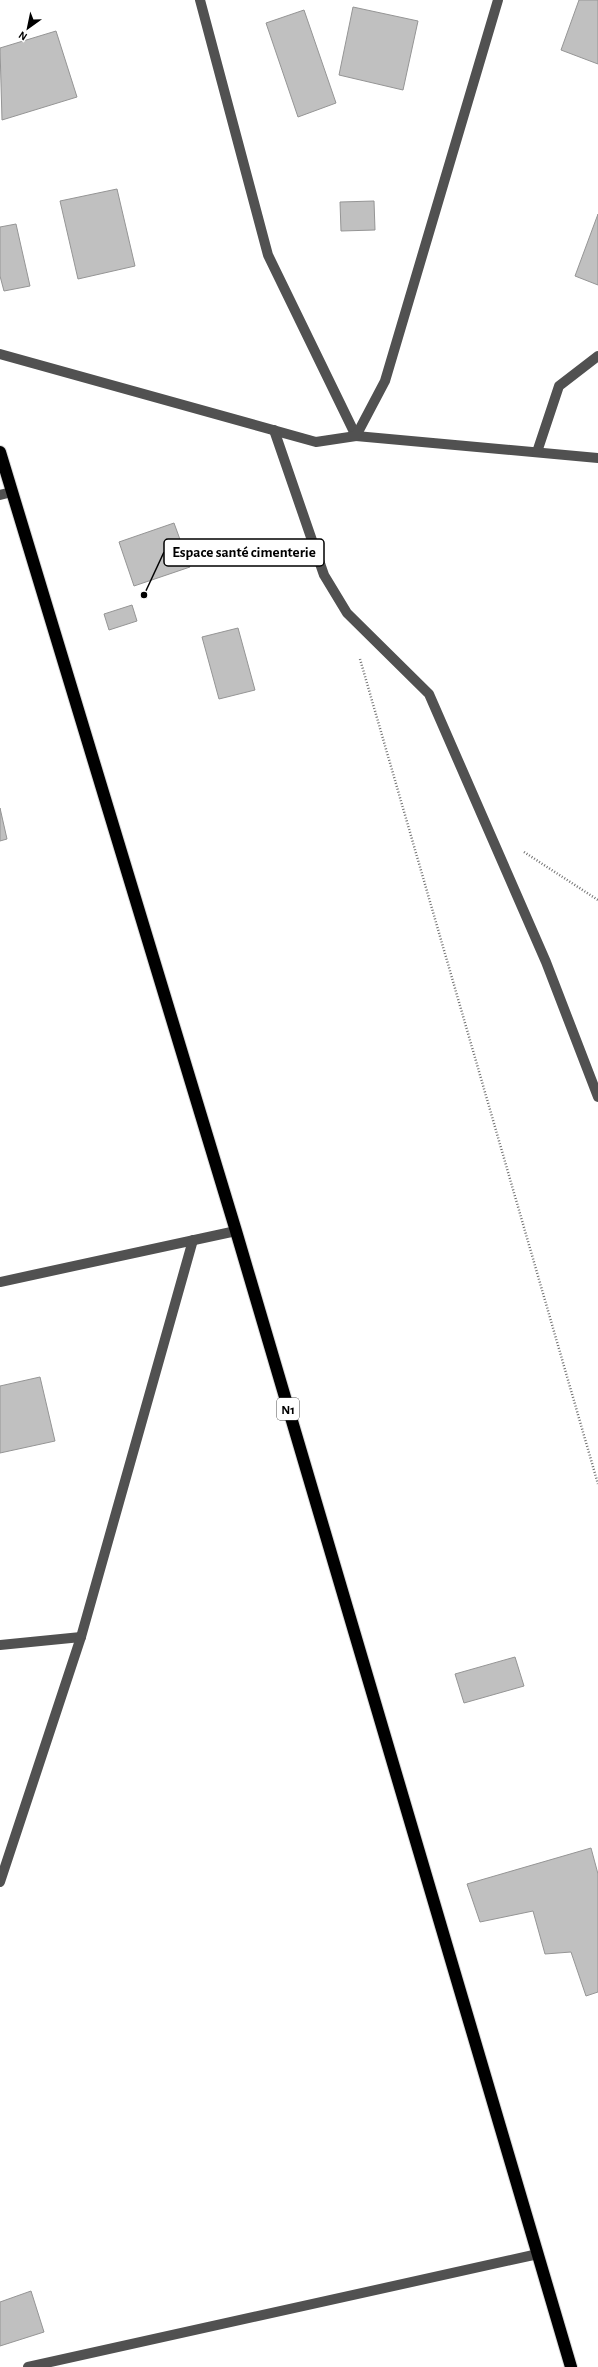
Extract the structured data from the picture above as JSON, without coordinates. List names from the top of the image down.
{
  "streets": {
    "highway": ["N1"]
  },
  "places": ["Espace santé cimenterie"],
  "north": "bottom left"
}
